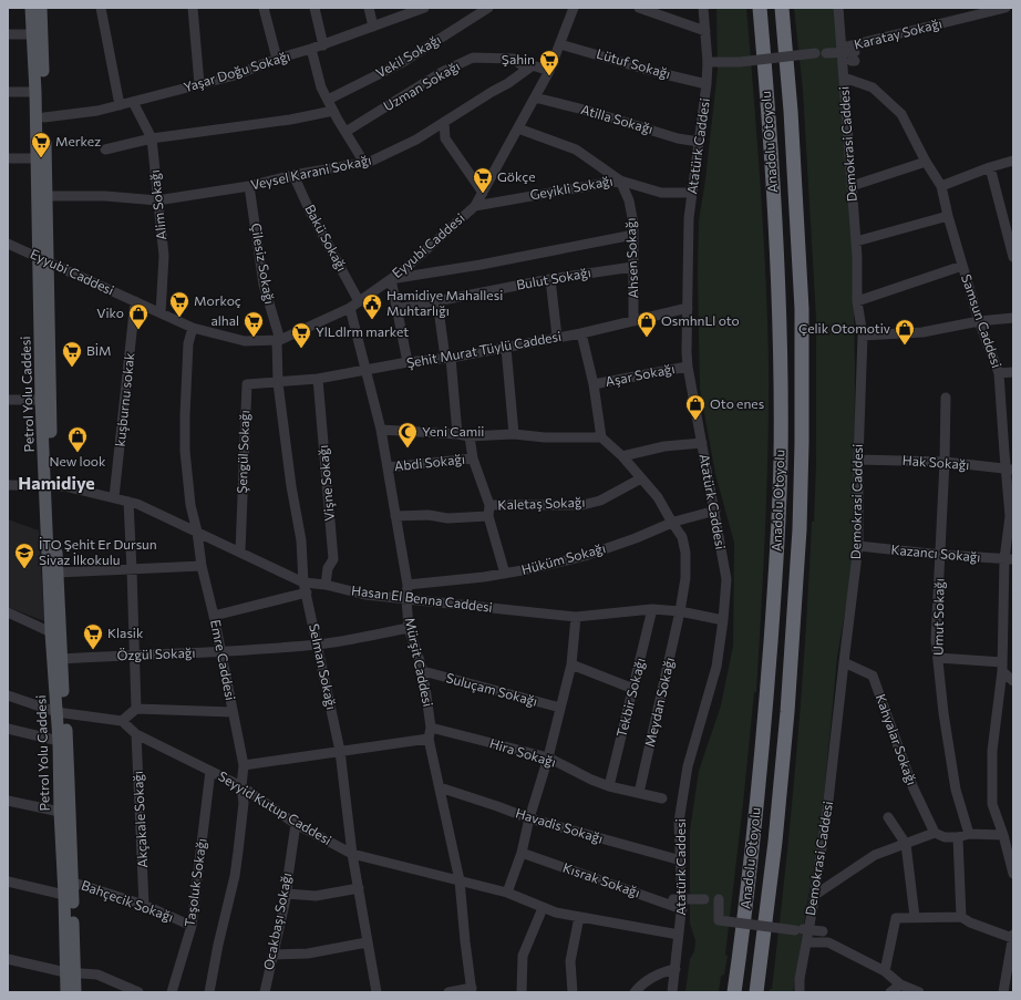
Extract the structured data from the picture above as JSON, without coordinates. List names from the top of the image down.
{
  "streets": {
    "highway": ["Anadolu Otoyolu"],
    "main road": ["Petrol Yolu Caddesi"],
    "street": [
      "Karatay Sokağı",
      "Vekil Sokağı",
      "Lütuf Sokağı",
      "Yaşar Doğu Sokağı",
      "Uzman Sokağı",
      "Atilla Sokağı",
      "Demokrasi Caddesi",
      "Atatürk Caddesi",
      "Veysel Karani Sokağı",
      "Geyikli Sokağı",
      "Alim Sokağı",
      "Bakü Sokağı",
      "Eyyubi Caddesi",
      "Ahsen Sokağı",
      "Çilesiz Sokağı",
      "Bulut Sokağı",
      "Samsun Caddesi",
      "Şehit Murat Tüylü Caddesi",
      "Aşar Sokağı",
      "kuşburnu sokak",
      "Şengül Sokağı",
      "Abdi Sokağı",
      "Hak Sokağı",
      "Vişne Sokağı",
      "Kaletaş Sokağı",
      "Kazancı Sokağı",
      "Hüküm Sokağı",
      "Hasan El Benna Caddesi",
      "Umut Sokağı",
      "Özgül Sokağı",
      "Emre Caddesi",
      "Mürşit Caddesi",
      "Selman Sokağı",
      "Suluçam Sokağı",
      "Tekbir Sokağı",
      "Meydan Sokağı",
      "Kahyalar Sokağı",
      "Hira Sokağı",
      "Seyyid Kutup Caddesi",
      "Akçakale Sokağı",
      "Havadis Sokağı",
      "Kısrak Sokağı",
      "Taşoluk Sokağı",
      "Bahçecik Sokağı",
      "Ocakbaşı Sokağı"
    ]
  },
  "crossings": [
    ["Karatay Sokağı", "Demokrasi Caddesi"],
    ["Lütuf Sokağı", "Atatürk Caddesi"],
    ["Lütuf Sokağı", "Eyyubi Caddesi"],
    ["Yaşar Doğu Sokağı", "Alim Sokağı"],
    ["Yaşar Doğu Sokağı", "Petrol Yolu Caddesi"],
    ["Uzman Sokağı", "Veysel Karani Sokağı"],
    ["Atilla Sokağı", "Atatürk Caddesi"],
    ["Atilla Sokağı", "Eyyubi Caddesi"],
    ["Demokrasi Caddesi", "Samsun Caddesi"],
    ["Demokrasi Caddesi", "Hak Sokağı"],
    ["Demokrasi Caddesi", "Kazancı Sokağı"],
    ["Demokrasi Caddesi", "Kahyalar Sokağı"],
    ["Atatürk Caddesi", "Geyikli Sokağı"],
    ["Atatürk Caddesi", "Şehit Murat Tüylü Caddesi"],
    ["Atatürk Caddesi", "Aşar Sokağı"],
    ["Atatürk Caddesi", "Hüküm Sokağı"],
    ["Atatürk Caddesi", "Hasan El Benna Caddesi"],
    ["Atatürk Caddesi", "Seyyid Kutup Caddesi"],
    ["Atatürk Caddesi", "Havadis Sokağı"],
    ["Atatürk Caddesi", "Kısrak Sokağı"],
    ["Veysel Karani Sokağı", "Alim Sokağı"],
    ["Veysel Karani Sokağı", "Bakü Sokağı"],
    ["Veysel Karani Sokağı", "Çilesiz Sokağı"],
    ["Veysel Karani Sokağı", "Petrol Yolu Caddesi"],
    ["Geyikli Sokağı", "Eyyubi Caddesi"],
    ["Geyikli Sokağı", "Ahsen Sokağı"],
    ["Alim Sokağı", "Eyyubi Caddesi"],
    ["Bakü Sokağı", "Eyyubi Caddesi"],
    ["Eyyubi Caddesi", "Çilesiz Sokağı"],
    ["Eyyubi Caddesi", "Petrol Yolu Caddesi"],
    ["Eyyubi Caddesi", "kuşburnu sokak"],
    ["Eyyubi Caddesi", "Emre Caddesi"],
    ["Eyyubi Caddesi", "Mürşit Caddesi"],
    ["Eyyubi Caddesi", "Selman Sokağı"],
    ["Ahsen Sokağı", "Bulut Sokağı"],
    ["Ahsen Sokağı", "Şehit Murat Tüylü Caddesi"],
    ["Çilesiz Sokağı", "Selman Sokağı"],
    ["Samsun Caddesi", "Hak Sokağı"],
    ["Samsun Caddesi", "Kazancı Sokağı"],
    ["Şehit Murat Tüylü Caddesi", "Şengül Sokağı"],
    ["Şehit Murat Tüylü Caddesi", "Vişne Sokağı"],
    ["Şehit Murat Tüylü Caddesi", "Mürşit Caddesi"],
    ["Şehit Murat Tüylü Caddesi", "Selman Sokağı"],
    ["Petrol Yolu Caddesi", "Hasan El Benna Caddesi"],
    ["Petrol Yolu Caddesi", "Özgül Sokağı"],
    ["Petrol Yolu Caddesi", "Bahçecik Sokağı"],
    ["kuşburnu sokak", "Hasan El Benna Caddesi"],
    ["Şengül Sokağı", "Hasan El Benna Caddesi"],
    ["Şengül Sokağı", "Selman Sokağı"],
    ["Abdi Sokağı", "Mürşit Caddesi"],
    ["Hak Sokağı", "Umut Sokağı"],
    ["Vişne Sokağı", "Hasan El Benna Caddesi"],
    ["Kaletaş Sokağı", "Mürşit Caddesi"],
    ["Kaletaş Sokağı", "Meydan Sokağı"],
    ["Kazancı Sokağı", "Umut Sokağı"],
    ["Hüküm Sokağı", "Mürşit Caddesi"],
    ["Hüküm Sokağı", "Meydan Sokağı"],
    ["Hasan El Benna Caddesi", "Emre Caddesi"],
    ["Hasan El Benna Caddesi", "Mürşit Caddesi"],
    ["Hasan El Benna Caddesi", "Selman Sokağı"],
    ["Hasan El Benna Caddesi", "Tekbir Sokağı"],
    ["Hasan El Benna Caddesi", "Meydan Sokağı"],
    ["Özgül Sokağı", "Emre Caddesi"],
    ["Özgül Sokağı", "Mürşit Caddesi"],
    ["Özgül Sokağı", "Selman Sokağı"],
    ["Emre Caddesi", "Seyyid Kutup Caddesi"],
    ["Mürşit Caddesi", "Suluçam Sokağı"],
    ["Mürşit Caddesi", "Hira Sokağı"],
    ["Mürşit Caddesi", "Seyyid Kutup Caddesi"],
    ["Mürşit Caddesi", "Havadis Sokağı"],
    ["Selman Sokağı", "Seyyid Kutup Caddesi"],
    ["Tekbir Sokağı", "Hira Sokağı"],
    ["Meydan Sokağı", "Hira Sokağı"],
    ["Seyyid Kutup Caddesi", "Akçakale Sokağı"],
    ["Seyyid Kutup Caddesi", "Taşoluk Sokağı"],
    ["Seyyid Kutup Caddesi", "Ocakbaşı Sokağı"],
    ["Akçakale Sokağı", "Bahçecik Sokağı"],
    ["Taşoluk Sokağı", "Bahçecik Sokağı"]
  ],
  "districts": ["Hamidiye"],
  "places": {
    "supermarket": [
      "Şahin",
      "Merkez",
      "Gökçe",
      "Morkoç",
      "alhal",
      "YlLdlrm market",
      "BİM",
      "Klasik"
    ],
    "public building": ["Hamidiye Mahallesi Muhtarlığı"],
    "shop": [
      "Viko",
      "OsmhnLl oto",
      "Çelik Otomotiv",
      "Oto enes",
      "New look"
    ],
    "mosque": ["Yeni Camii"],
    "school or university": ["İTO Şehit Er Dursun Sivaz İlkokulu"]
  }
}
